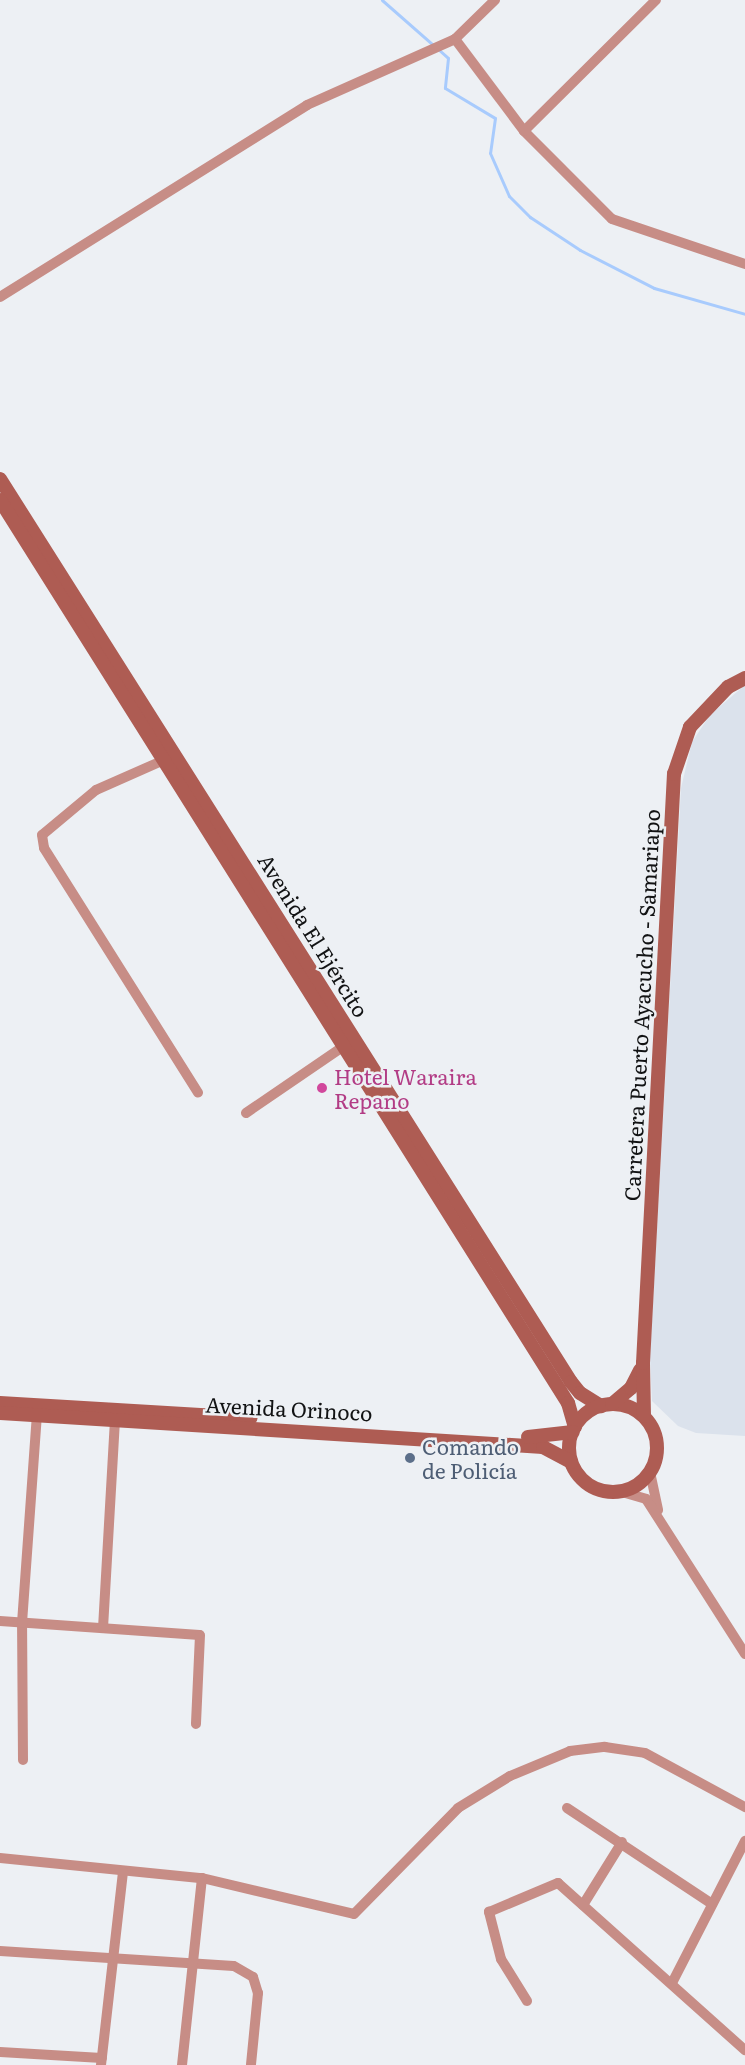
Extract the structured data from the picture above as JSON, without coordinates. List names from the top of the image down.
{
  "streets": {
    "street": ["Avenida El Ejército", "Carretera Puerto Ayacucho - Samariapo", "Avenida Orinoco"]
  },
  "crossings": [
    ["Avenida El Ejército", "Carretera Puerto Ayacucho - Samariapo"],
    ["Avenida El Ejército", "Avenida Orinoco"],
    ["Carretera Puerto Ayacucho - Samariapo", "Avenida Orinoco"]
  ],
  "places": ["Hotel Waraira Repano", "Comando de Policía"]
}
